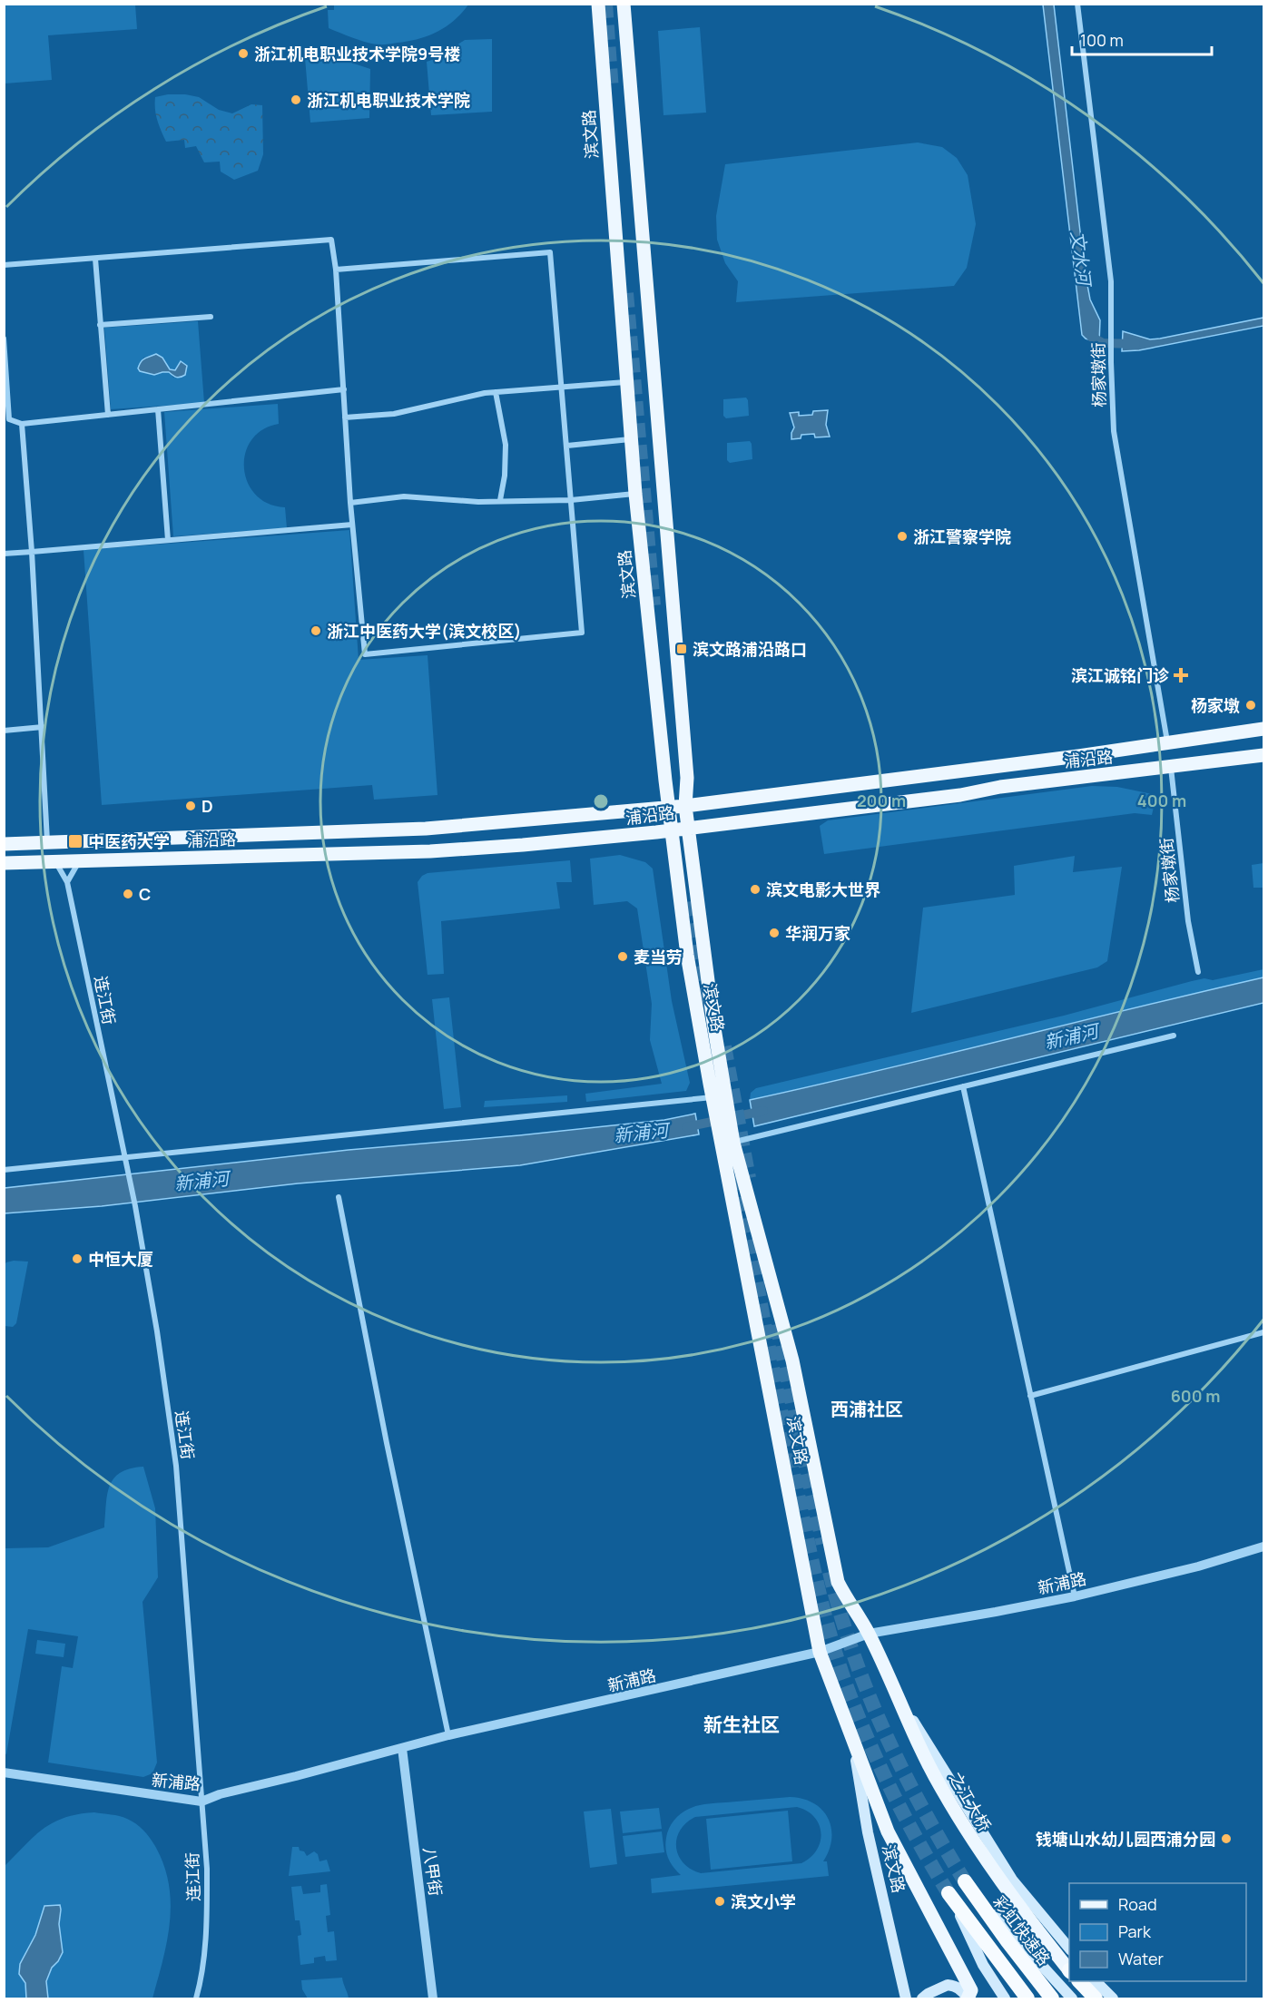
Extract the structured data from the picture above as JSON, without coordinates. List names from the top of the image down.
{
  "streets": {
    "highway": ["彩虹快速路"],
    "main road": ["滨文路", "浦沿路", "之江大桥"],
    "street": [
      "杨家墩街",
      "连江街",
      "新浦路",
      "八甲街"
    ]
  },
  "crossings": [
    ["滨文路", "浦沿路"],
    ["滨文路", "新浦路"],
    ["滨文路", "之江大桥"],
    ["杨家墩街", "浦沿路"],
    ["浦沿路", "连江街"],
    ["连江街", "新浦路"],
    ["新浦路", "之江大桥"],
    ["新浦路", "八甲街"]
  ],
  "districts": ["西浦社区", "新生社区"],
  "water": ["文水河", "新浦河"],
  "places": {
    "other": [
      "浙江机电职业技术学院9号楼",
      "浙江机电职业技术学院",
      "浙江警察学院",
      "浙江中医药大学(滨文校区)",
      "杨家墩",
      "D",
      "滨文电影大世界",
      "C",
      "华润万家",
      "麦当劳",
      "中恒大厦",
      "钱塘山水幼儿园西浦分园",
      "滨文小学"
    ],
    "transit": ["滨文路浦沿路口", "中医药大学"],
    "health": ["滨江诚铭门诊"]
  },
  "legend": ["Road", "Park", "Water"],
  "scale_bar": "100 m",
  "rings": ["200 m", "400 m", "600 m"]
}
